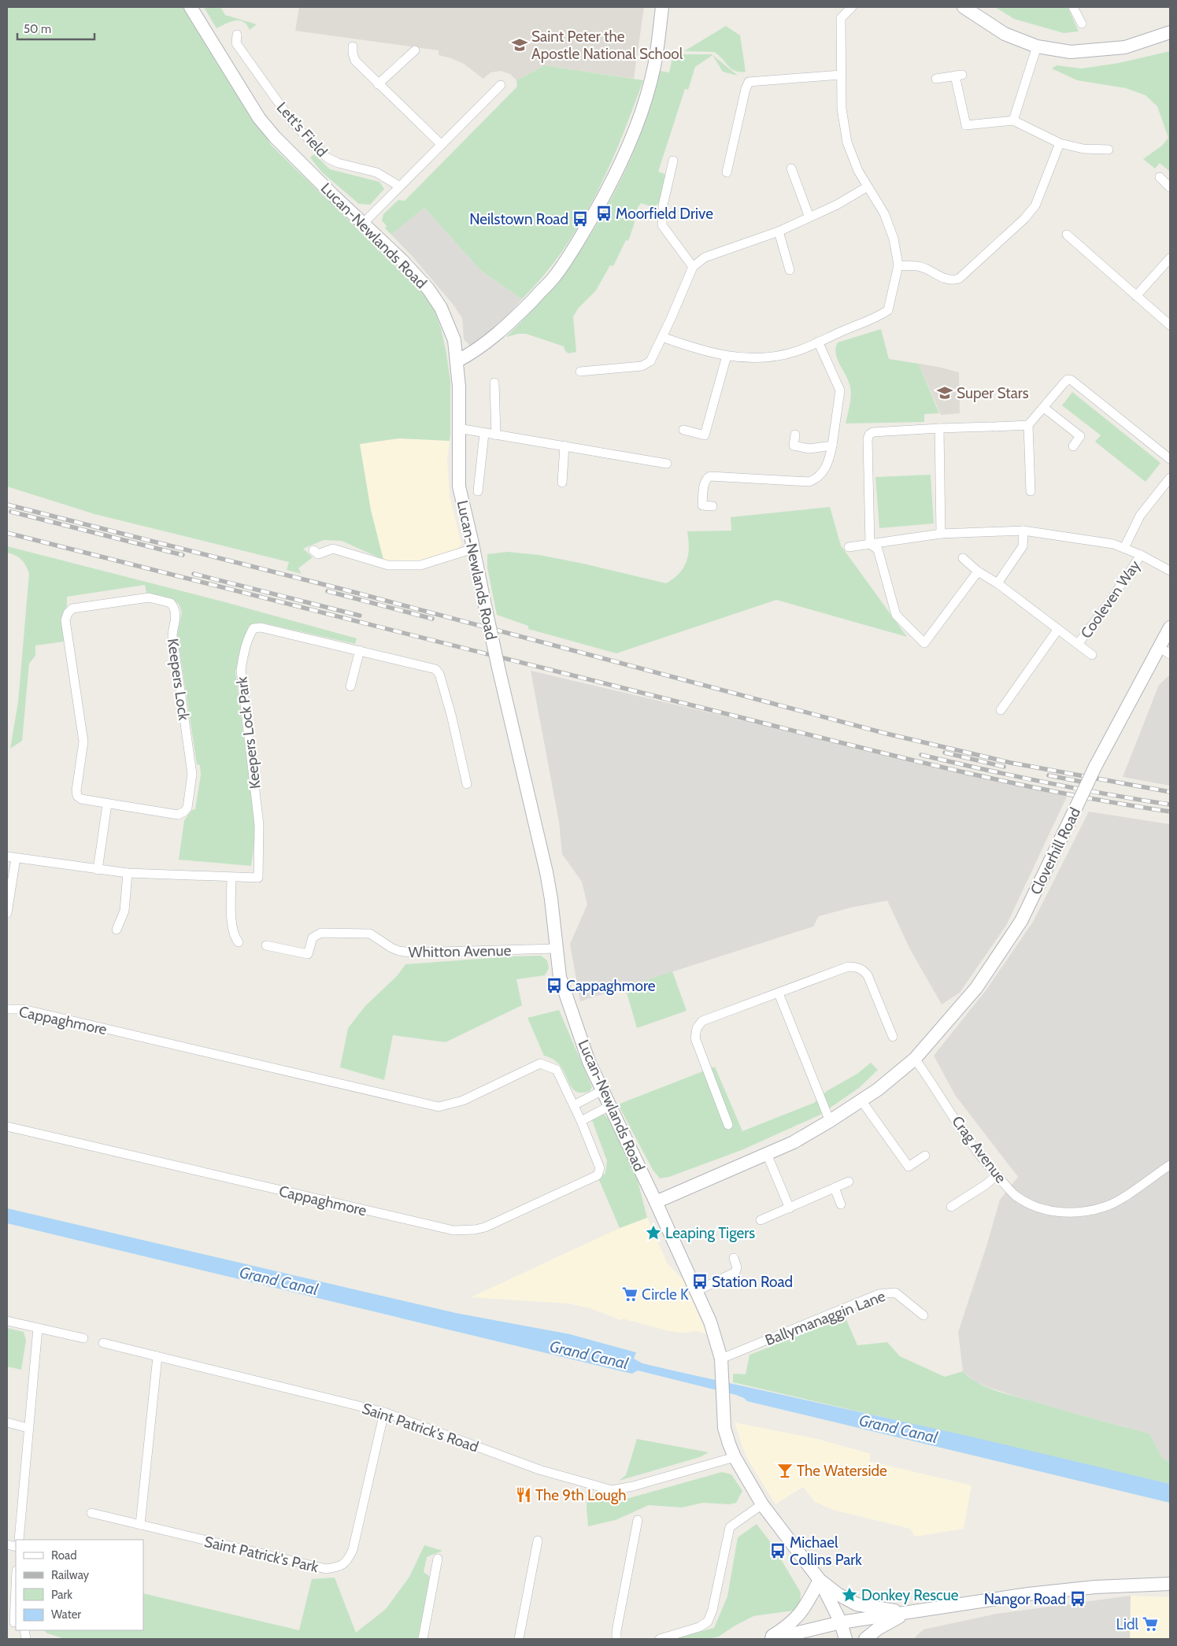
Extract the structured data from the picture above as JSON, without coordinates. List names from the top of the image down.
{
  "streets": {
    "street": [
      "Lett's Field",
      "Lucan-Newlands Road",
      "Cooleven Way",
      "Keepers Lock",
      "Keepers Lock Park",
      "Cloverhill Road",
      "Whitton Avenue",
      "Cappaghmore",
      "Crag Avenue",
      "Ballymanaggin Lane",
      "Saint Patrick's Road",
      "Saint Patrick's Park"
    ]
  },
  "crossings": [
    ["Lucan-Newlands Road", "Whitton Avenue"],
    ["Lucan-Newlands Road", "Ballymanaggin Lane"],
    ["Lucan-Newlands Road", "Saint Patrick's Road"],
    ["Cloverhill Road", "Crag Avenue"],
    ["Saint Patrick's Road", "Saint Patrick's Park"]
  ],
  "water": ["Grand Canal"],
  "places": {
    "school or university": ["Saint Peter the Apostle National School", "Super Stars"],
    "bus stop": [
      "Moorfield Drive",
      "Neilstown Road",
      "Cappaghmore",
      "Station Road",
      "Michael Collins Park",
      "Nangor Road"
    ],
    "place": ["Leaping Tigers", "Donkey Rescue"],
    "supermarket": ["Circle K", "Lidl"],
    "bar": ["The Waterside"],
    "restaurant": ["The 9th Lough"]
  },
  "legend": [
    "Road",
    "Railway",
    "Park",
    "Water"
  ],
  "scale_bar": "50 m"
}
